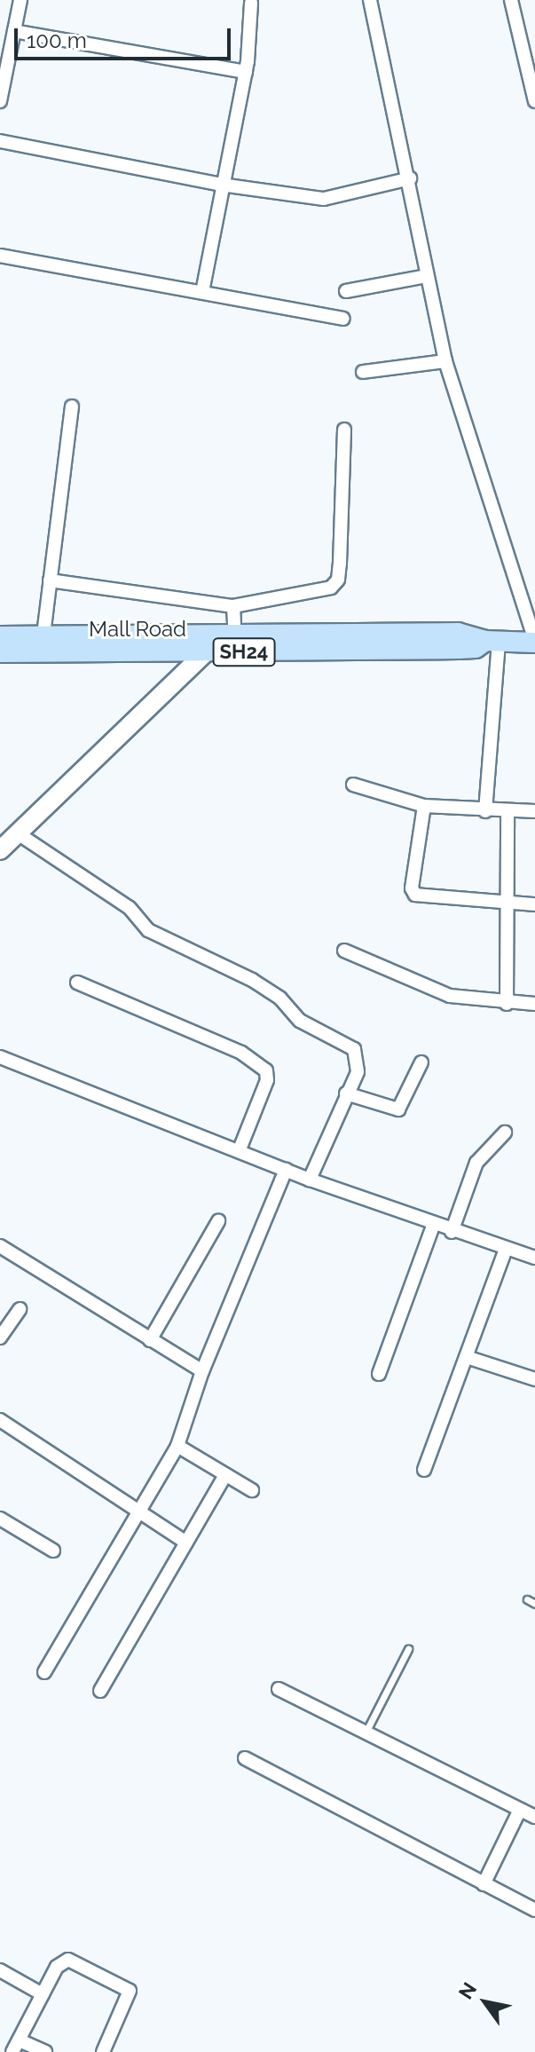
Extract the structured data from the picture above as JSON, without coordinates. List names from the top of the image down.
{
  "streets": {
    "main road": ["Mall Road", "SH24"]
  },
  "scale_bar": "100 m",
  "north": "top left"
}
